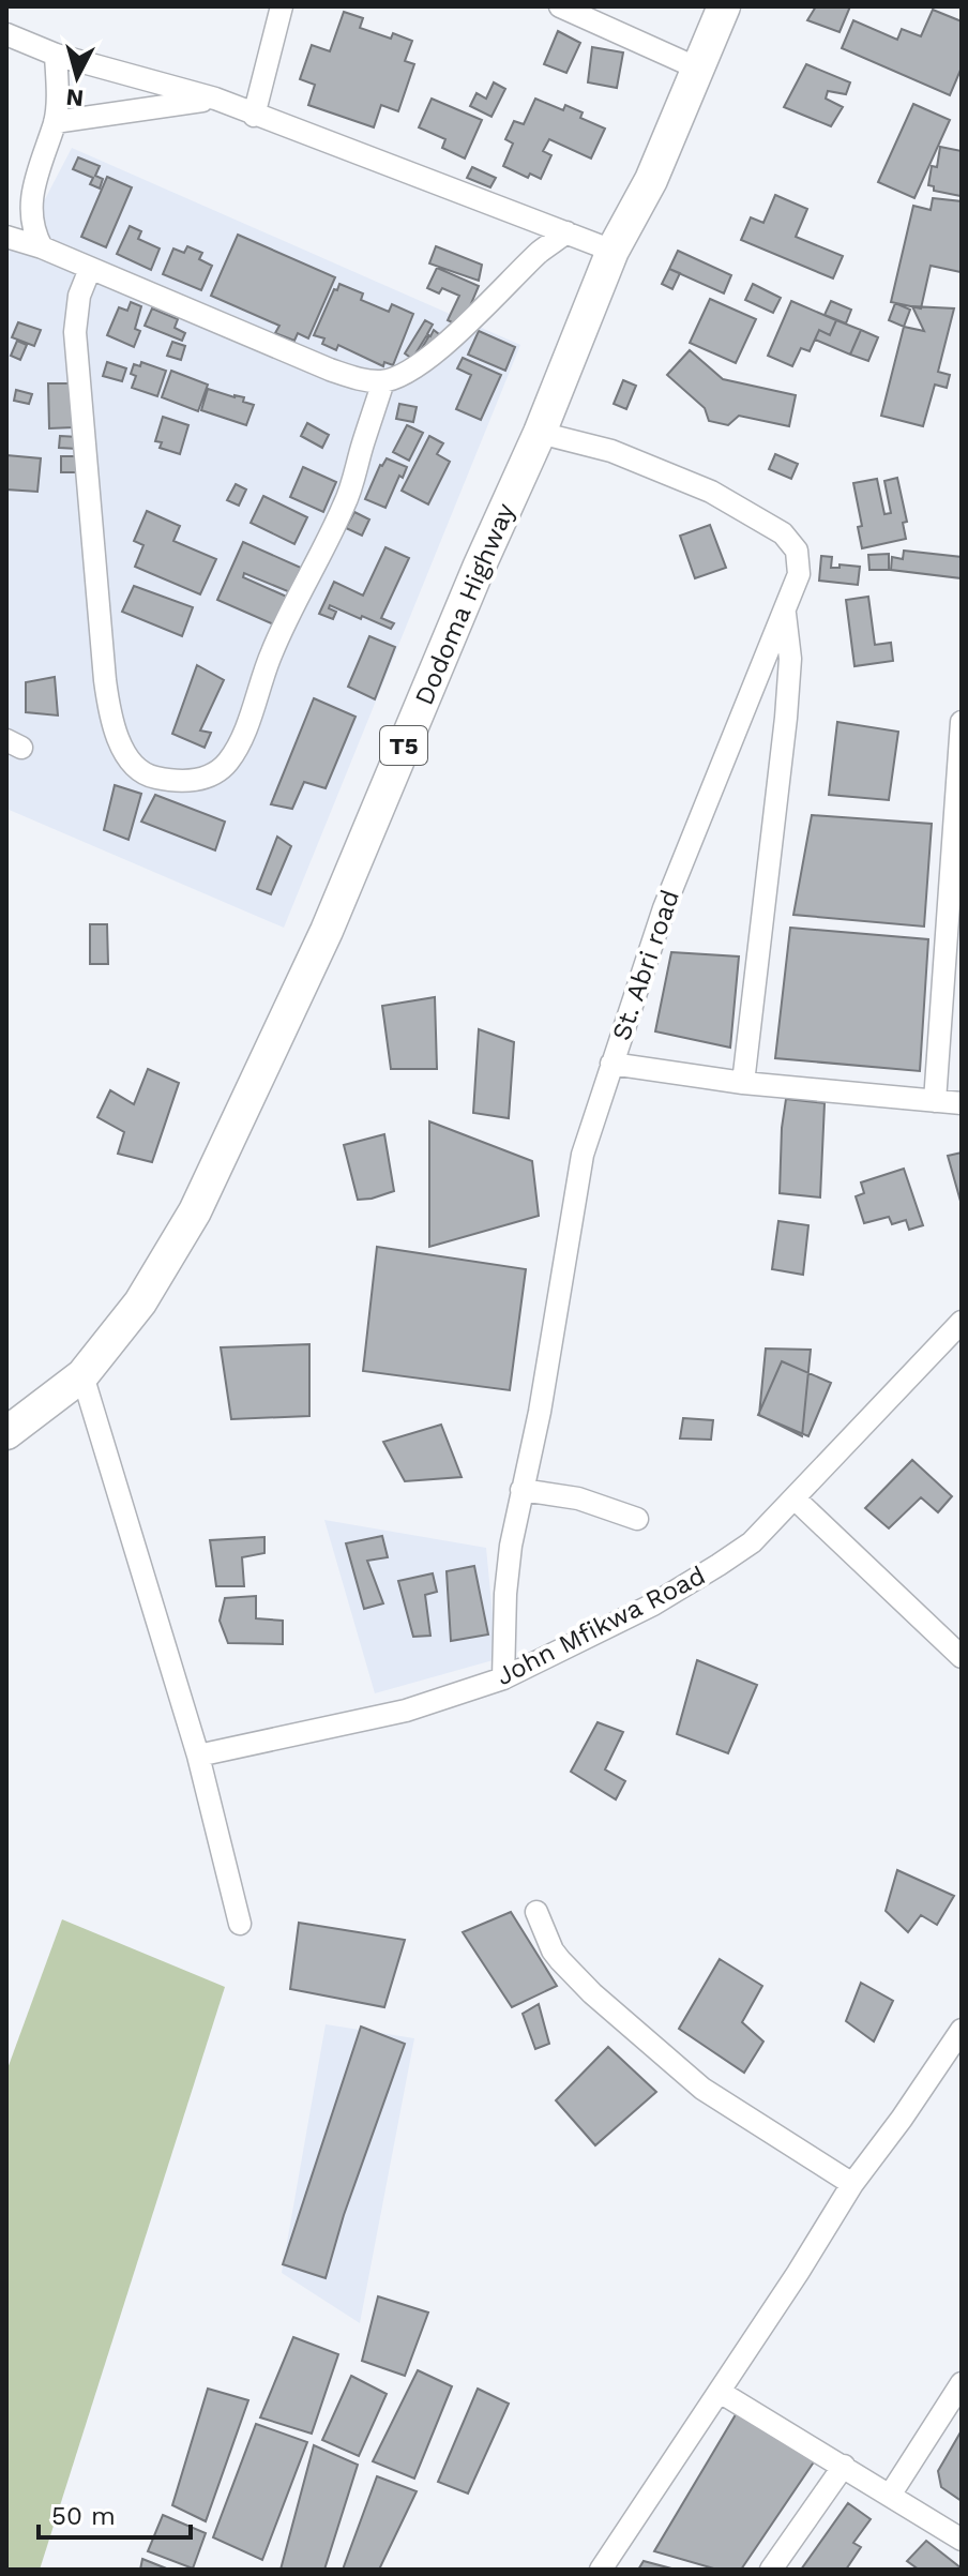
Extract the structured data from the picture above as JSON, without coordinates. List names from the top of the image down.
{
  "streets": {
    "highway": ["Dodoma Highway", "T5"],
    "street": ["St. Abri road", "John Mfikwa Road"]
  },
  "crossings": [
    ["Dodoma Highway", "St. Abri road"],
    ["St. Abri road", "John Mfikwa Road"]
  ],
  "scale_bar": "50 m",
  "north": "bottom"
}
